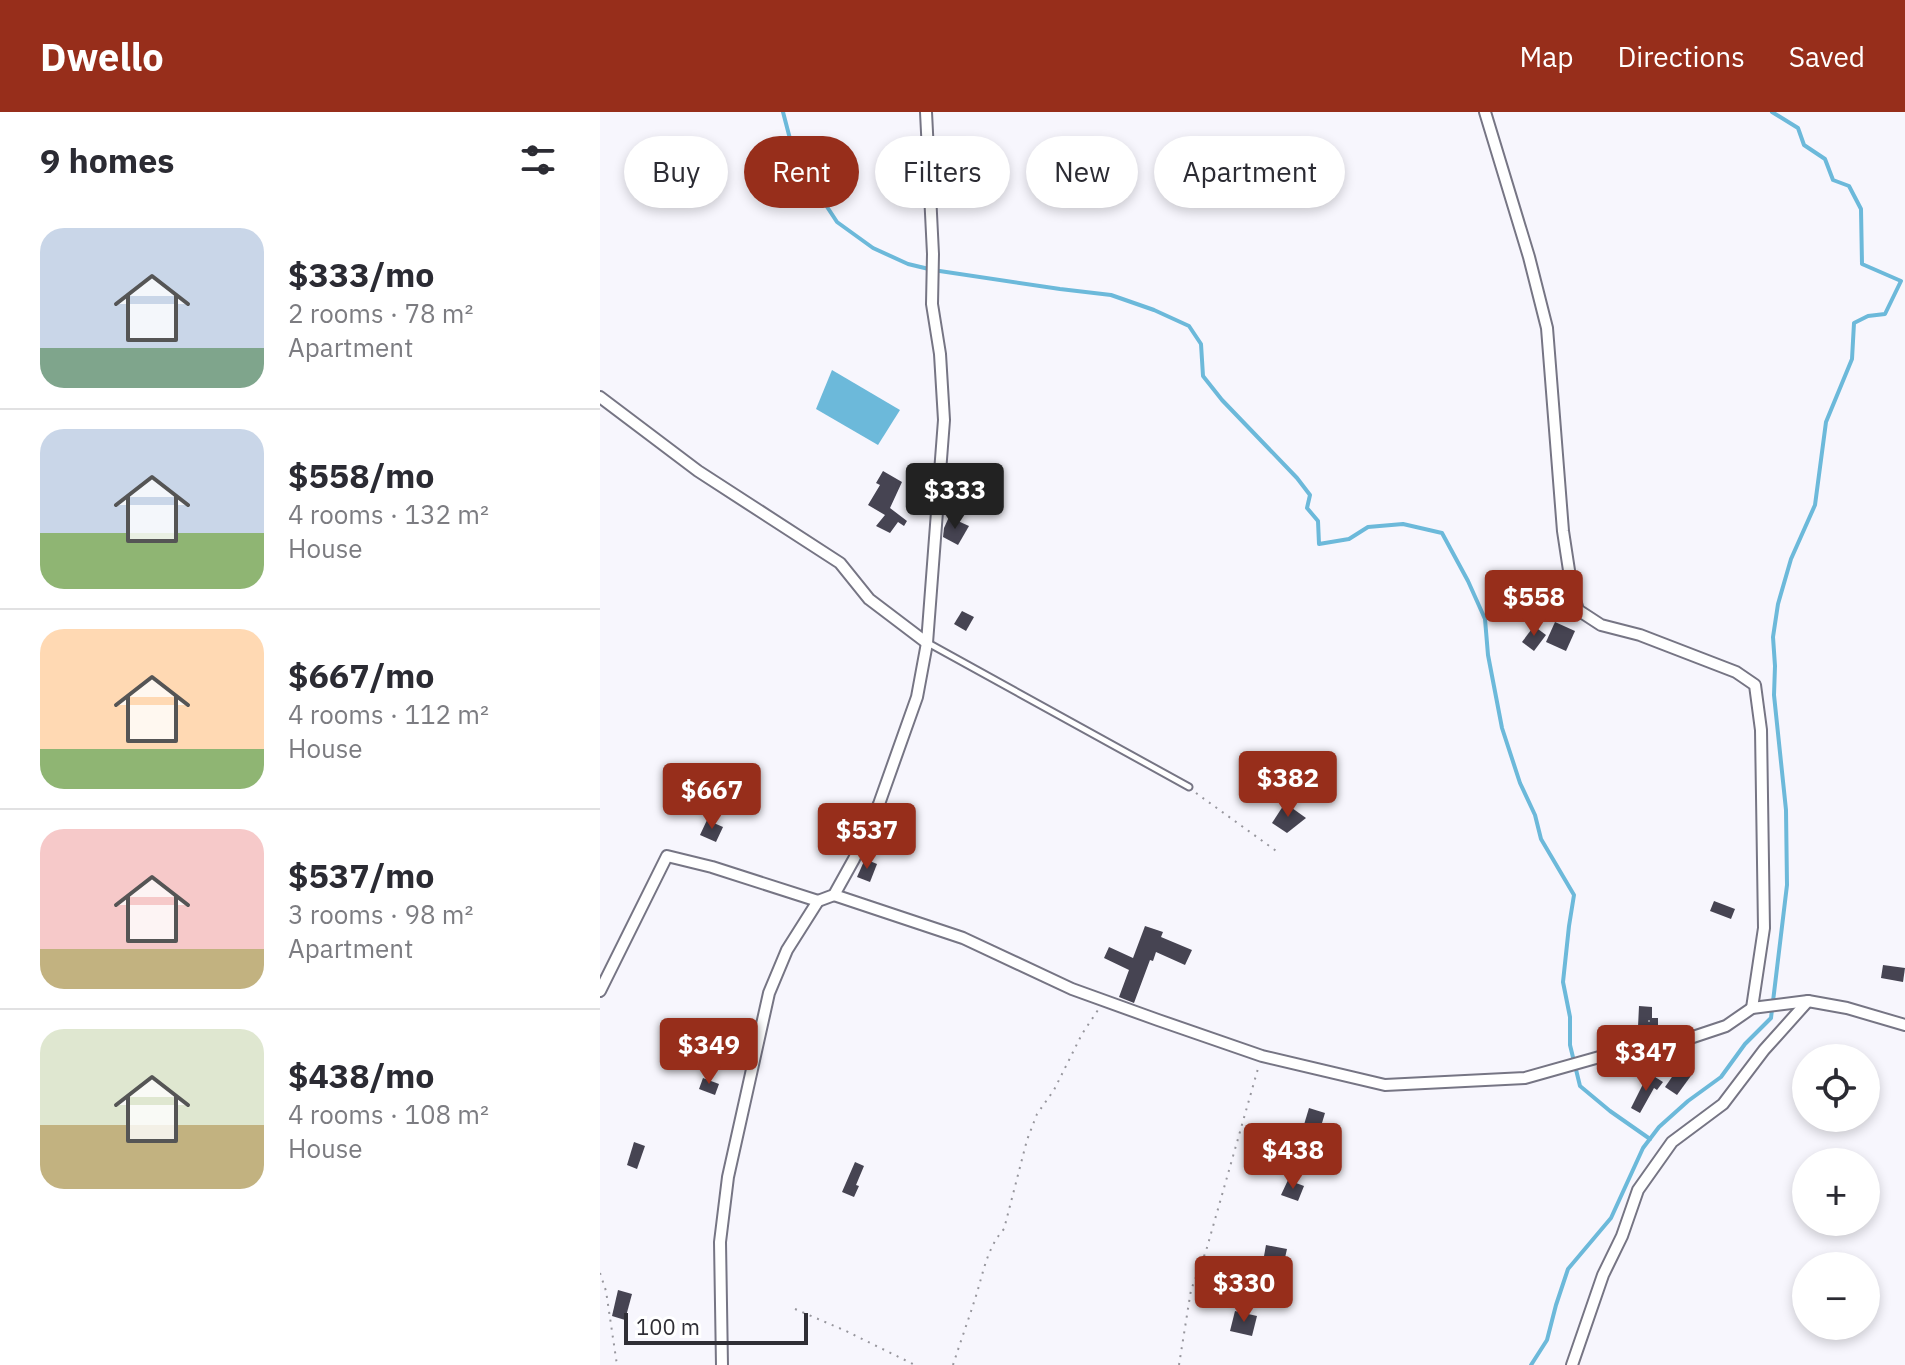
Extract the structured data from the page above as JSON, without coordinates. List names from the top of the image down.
{
  "scale_bar": "100 m",
  "page": {
    "header": "Dwello",
    "nav": ["Map", "Directions", "Saved"],
    "heading": "9 homes",
    "chip": [
      "Buy",
      "Rent",
      "Filters",
      "New",
      "Apartment"
    ],
    "list": [
      {
        "name": "$333/mo",
        "note": "2 rooms · 78 m² · Apartment"
      },
      {
        "name": "$558/mo",
        "note": "4 rooms · 132 m² · House"
      },
      {
        "name": "$667/mo",
        "note": "4 rooms · 112 m² · House"
      },
      {
        "name": "$537/mo",
        "note": "3 rooms · 98 m² · Apartment"
      },
      {
        "name": "$438/mo",
        "note": "4 rooms · 108 m² · House"
      }
    ],
    "price": [
      "$333",
      "$558",
      "$382",
      "$667",
      "$537",
      "$349",
      "$347",
      "$438",
      "$330"
    ],
    "map_buttons": ["+", "−"],
    "scale": "100 m"
  }
}
